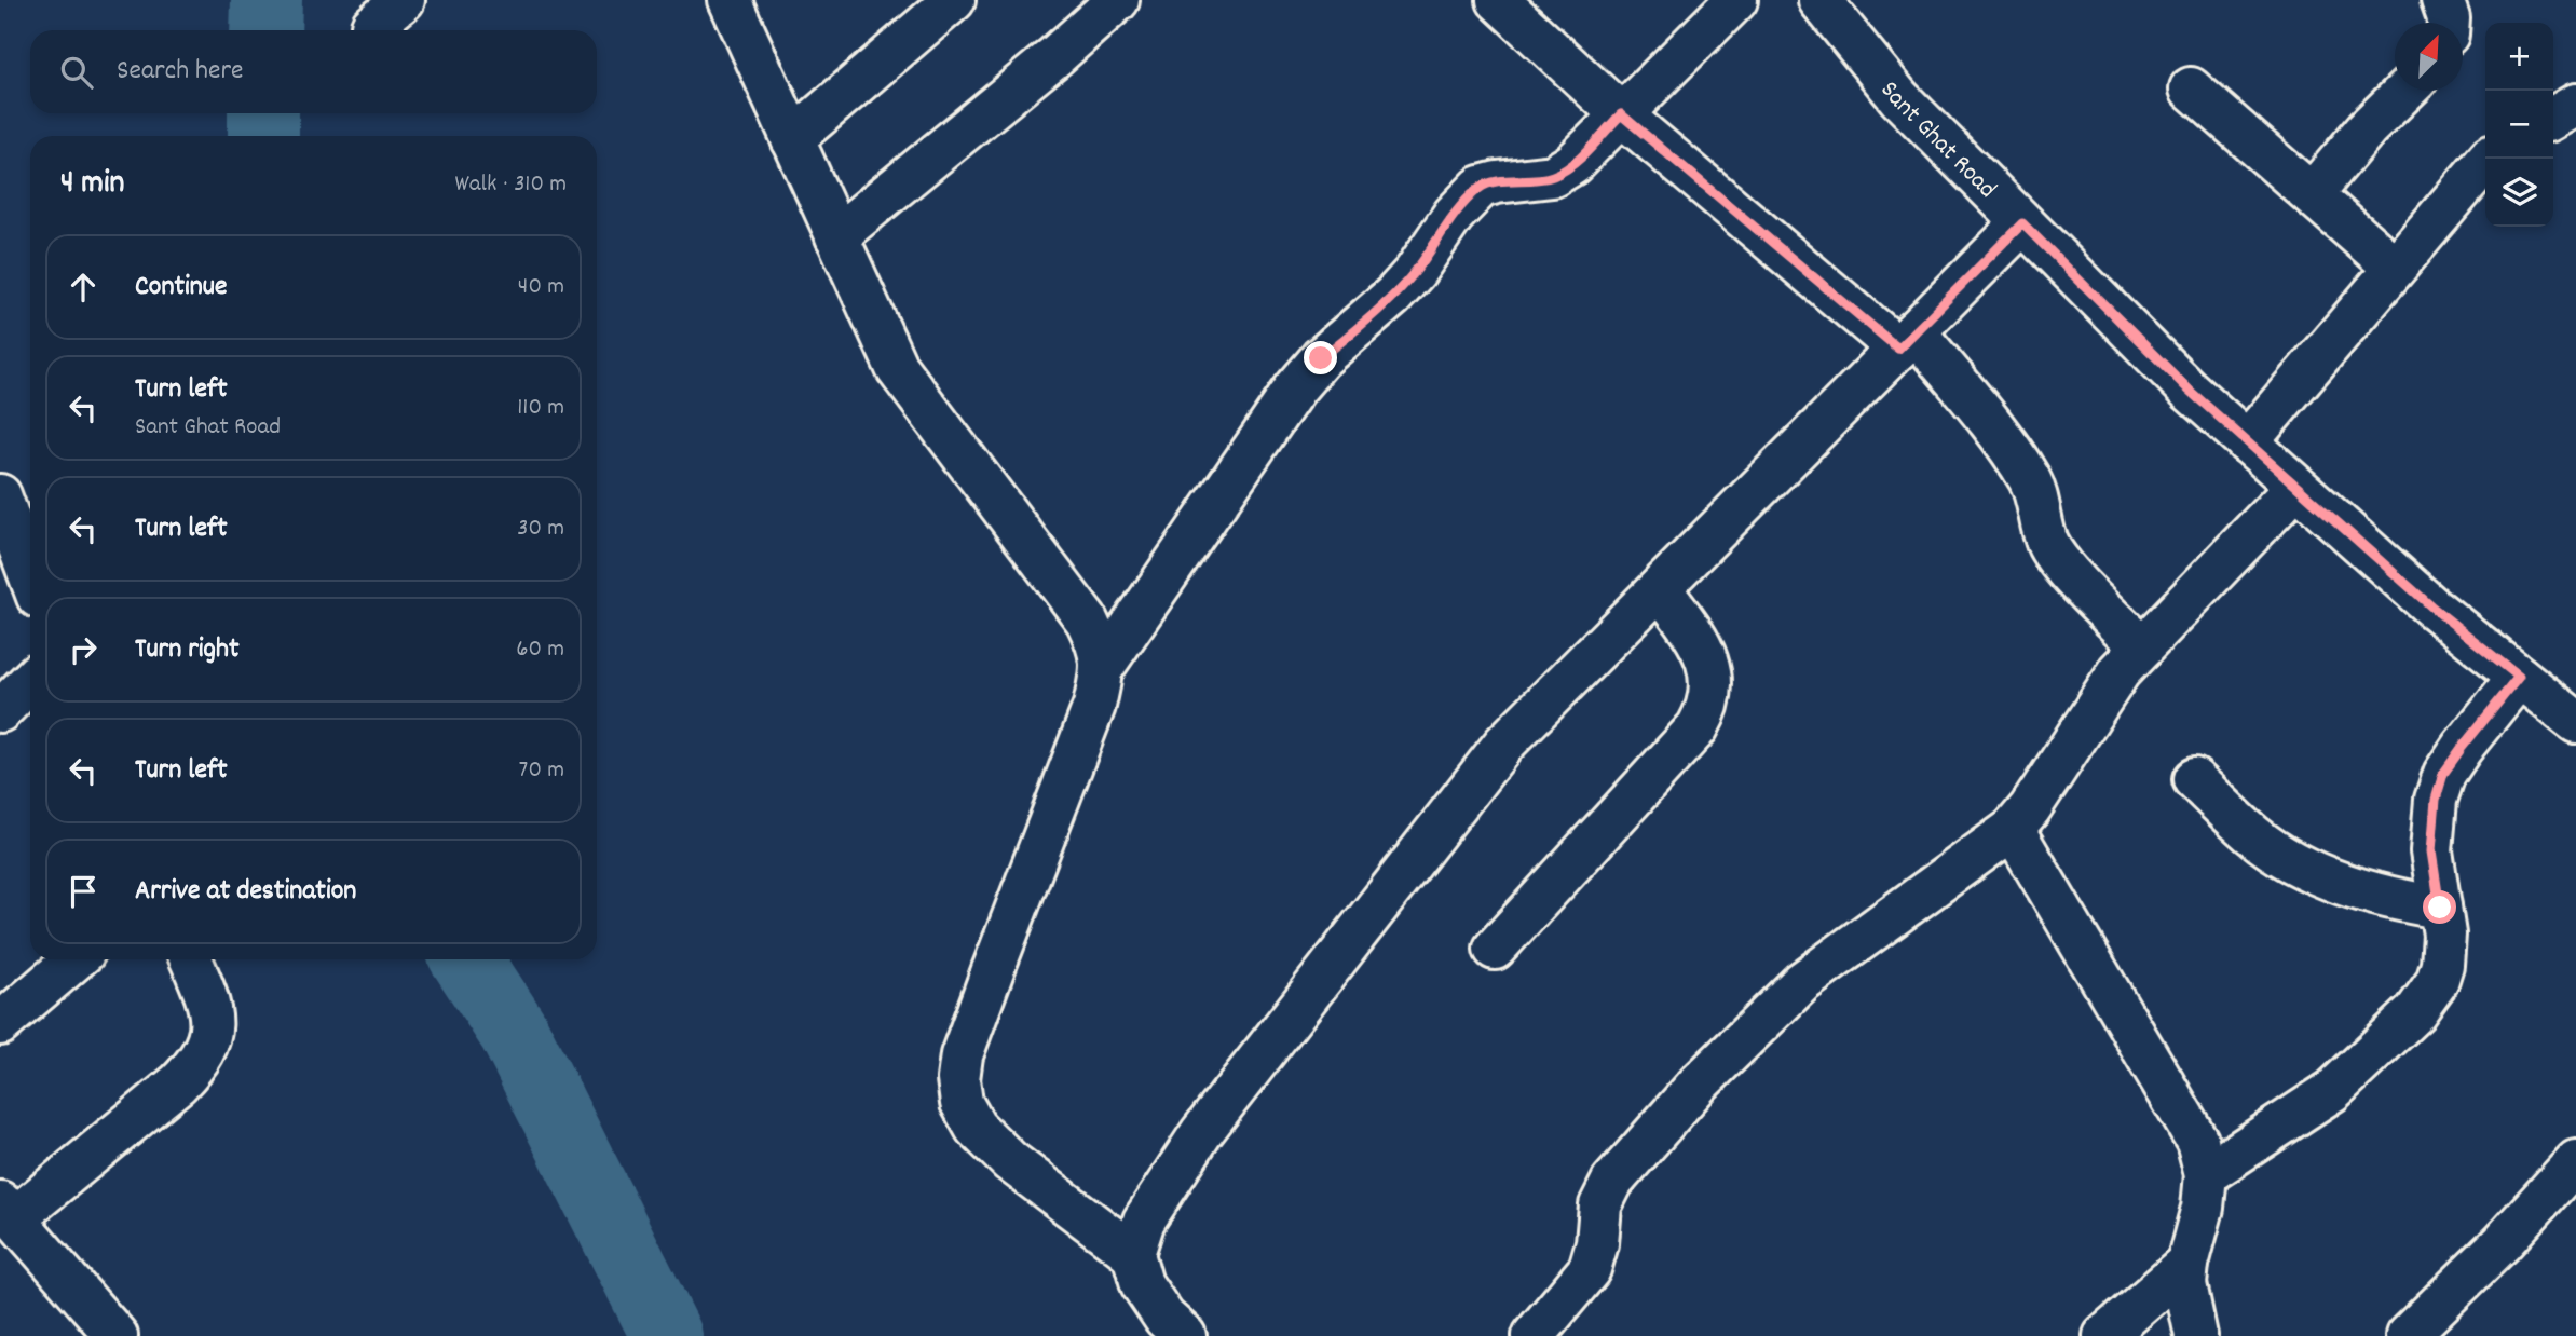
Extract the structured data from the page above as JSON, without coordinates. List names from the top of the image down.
{
  "streets": {
    "street": ["Sant Ghat Road"]
  },
  "north": "top right",
  "page": {
    "map_buttons": ["+", "−"],
    "search": "Search here",
    "heading": ["4 min", "Walk · 310 m"],
    "list": [
      ["Continue", "40 m"],
      ["Turn left", "Sant Ghat Road", "110 m"],
      ["Turn left", "30 m"],
      ["Turn right", "60 m"],
      ["Turn left", "70 m"],
      "Arrive at destination"
    ]
  }
}
